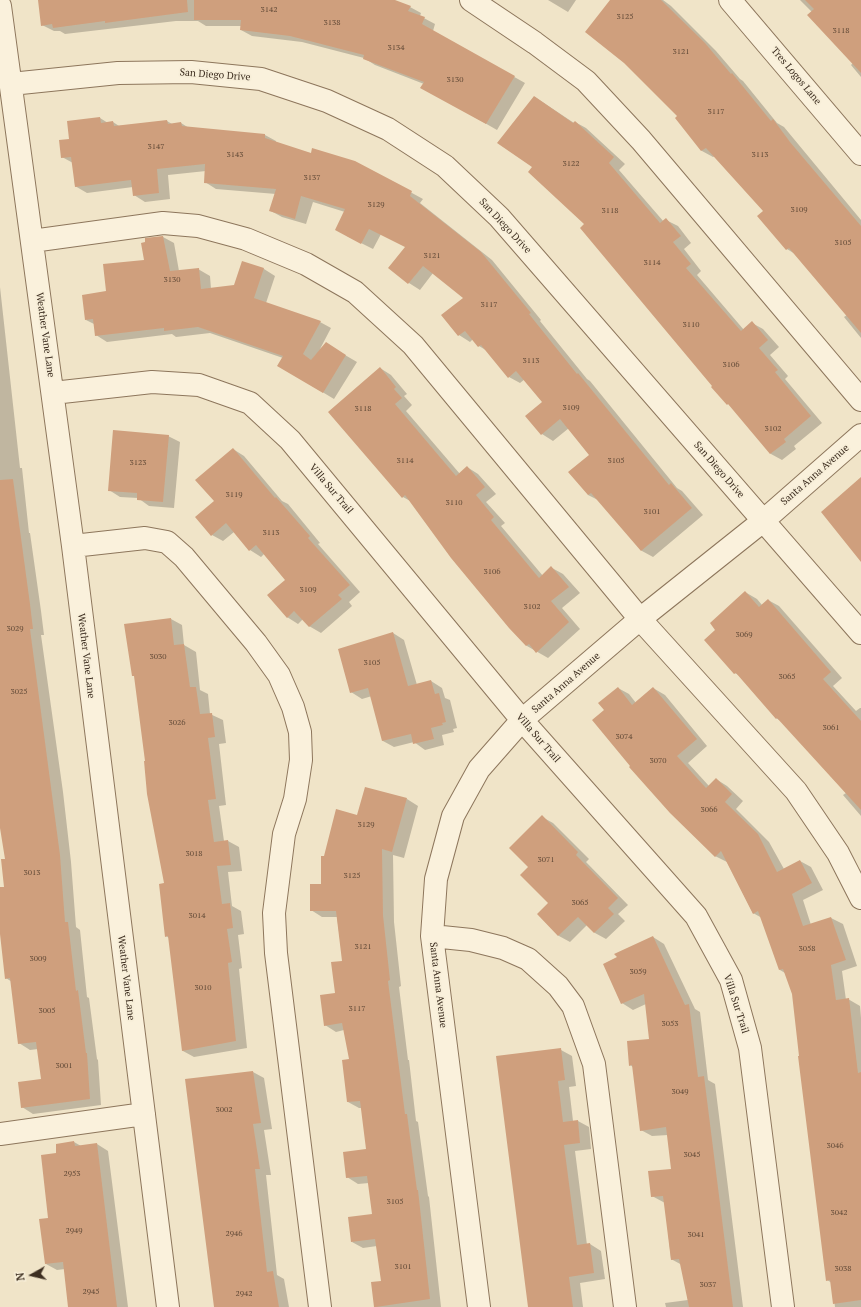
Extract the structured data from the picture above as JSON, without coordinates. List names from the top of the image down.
{
  "streets": {
    "street": [
      "San Diego Drive",
      "Tres Logos Lane",
      "Weather Vane Lane",
      "Santa Anna Avenue",
      "Villa Sur Trail"
    ]
  },
  "crossings": [
    ["San Diego Drive", "Weather Vane Lane"],
    ["San Diego Drive", "Santa Anna Avenue"],
    ["Weather Vane Lane", "Villa Sur Trail"],
    ["Santa Anna Avenue", "Villa Sur Trail"]
  ],
  "house_numbers": [
    "3142",
    "3125",
    "3138",
    "3118",
    "3134",
    "3121",
    "3130",
    "3117",
    "3147",
    "3143",
    "3113",
    "3122",
    "3137",
    "3129",
    "3109",
    "3118",
    "3105",
    "3121",
    "3114",
    "3130",
    "3117",
    "3110",
    "3113",
    "3106",
    "3109",
    "3118",
    "3102",
    "3114",
    "3105",
    "3123",
    "3119",
    "3110",
    "3101",
    "3113",
    "3106",
    "3109",
    "3102",
    "3029",
    "3069",
    "3030",
    "3105",
    "3065",
    "3025",
    "3026",
    "3061",
    "3074",
    "3070",
    "3066",
    "3129",
    "3018",
    "3071",
    "3013",
    "3125",
    "3065",
    "3014",
    "3121",
    "3058",
    "3009",
    "3059",
    "3010",
    "3117",
    "3005",
    "3053",
    "3001",
    "3049",
    "3002",
    "3046",
    "3045",
    "2953",
    "3105",
    "3042",
    "2949",
    "2946",
    "3041",
    "3101",
    "3038",
    "3037",
    "2945",
    "2942"
  ],
  "north": "left"
}
